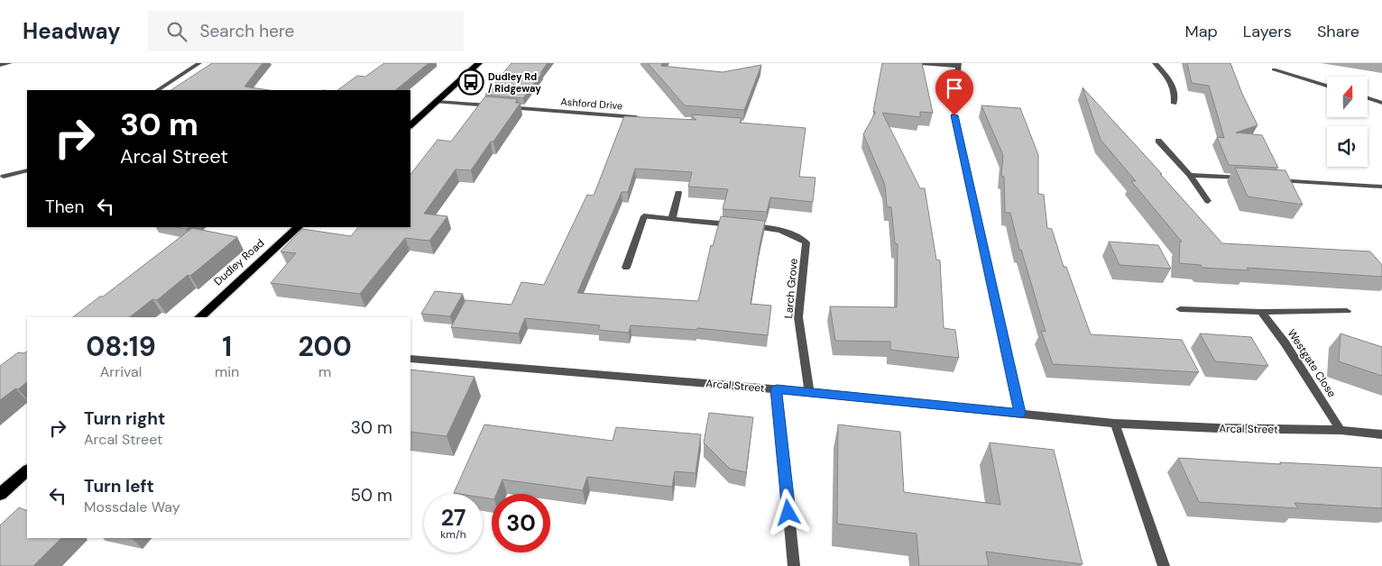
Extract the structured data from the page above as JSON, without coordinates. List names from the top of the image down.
{
  "streets": {
    "main road": ["Dudley Road"],
    "street": [
      "Ashford Drive",
      "Larch Grove",
      "Westgate Close",
      "Arcal Street"
    ]
  },
  "crossings": [
    ["Larch Grove", "Arcal Street"],
    ["Westgate Close", "Arcal Street"]
  ],
  "places": {
    "bus stop": ["Dudley Rd / Ridgeway"]
  },
  "north": "top",
  "page": {
    "header": "Headway",
    "search": "Search here",
    "nav": ["Map", "Layers", "Share"],
    "turn": ["30 m", "Arcal Street"],
    "then": "Then",
    "eta": [
      "08:19",
      "Arrival",
      "1",
      "min",
      "200",
      "m"
    ],
    "list": [
      {
        "name": "Turn right",
        "note": "Arcal Street",
        "value": "30 m"
      },
      {
        "name": "Turn left",
        "note": "Mossdale Way",
        "value": "50 m"
      }
    ],
    "speed": "27 km/h",
    "limit": "30"
  }
}
